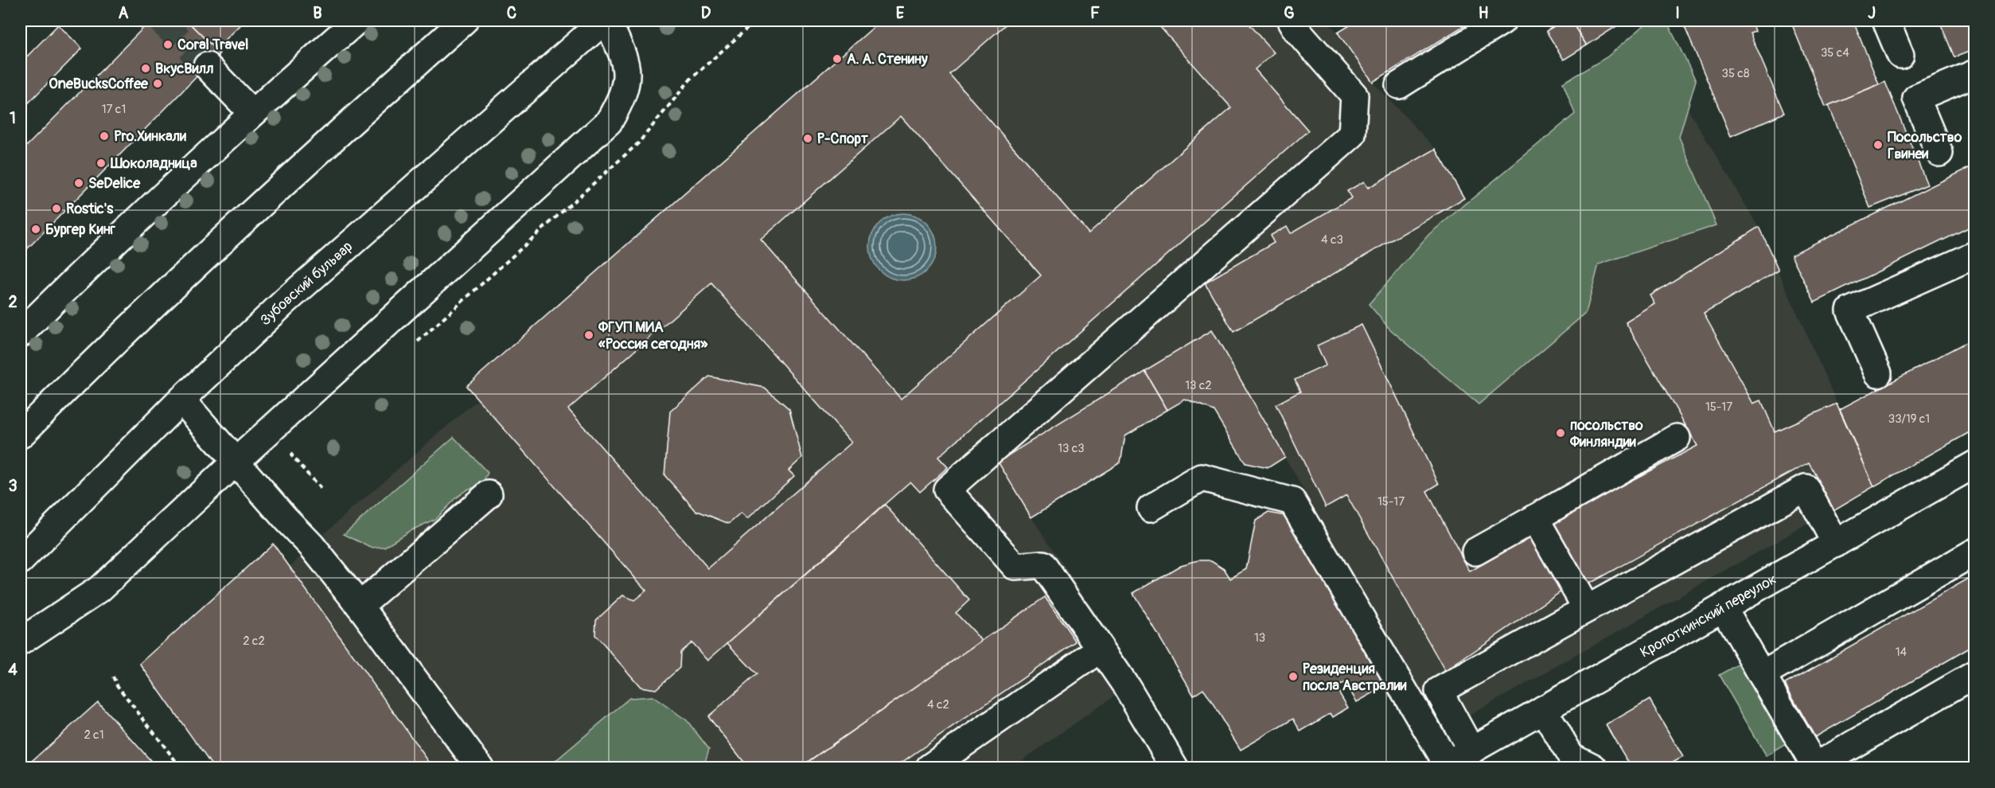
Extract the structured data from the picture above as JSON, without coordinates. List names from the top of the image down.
{
  "streets": {
    "main road": ["Зубовский бульвар", "Кропоткинский переулок"]
  },
  "places": [
    "Coral Travel",
    "А. А. Стенину",
    "ВкусВилл",
    "OneBucksCoffee",
    "Pro.Хинкали",
    "Р-Спорт",
    "Посольство Гвинеи",
    "Шоколадница",
    "SeDelice",
    "Rostic's",
    "Бургер Кинг",
    "ФГУП МИА «Россия сегодня»",
    "посольство Финляндии",
    "Резиденция посла Австралии"
  ],
  "house_numbers": [
    "35 с4",
    "35 с8",
    "17 с1",
    "4 с3",
    "13 с2",
    "15-17",
    "33/19 с1",
    "13 с3",
    "15-17",
    "13",
    "2 с2",
    "14",
    "4 с2",
    "2 с1"
  ],
  "grid": {
    "columns": [
      "A",
      "B",
      "C",
      "D",
      "E",
      "F",
      "G",
      "H",
      "I",
      "J"
    ],
    "rows": [
      "1",
      "2",
      "3",
      "4"
    ]
  }
}
